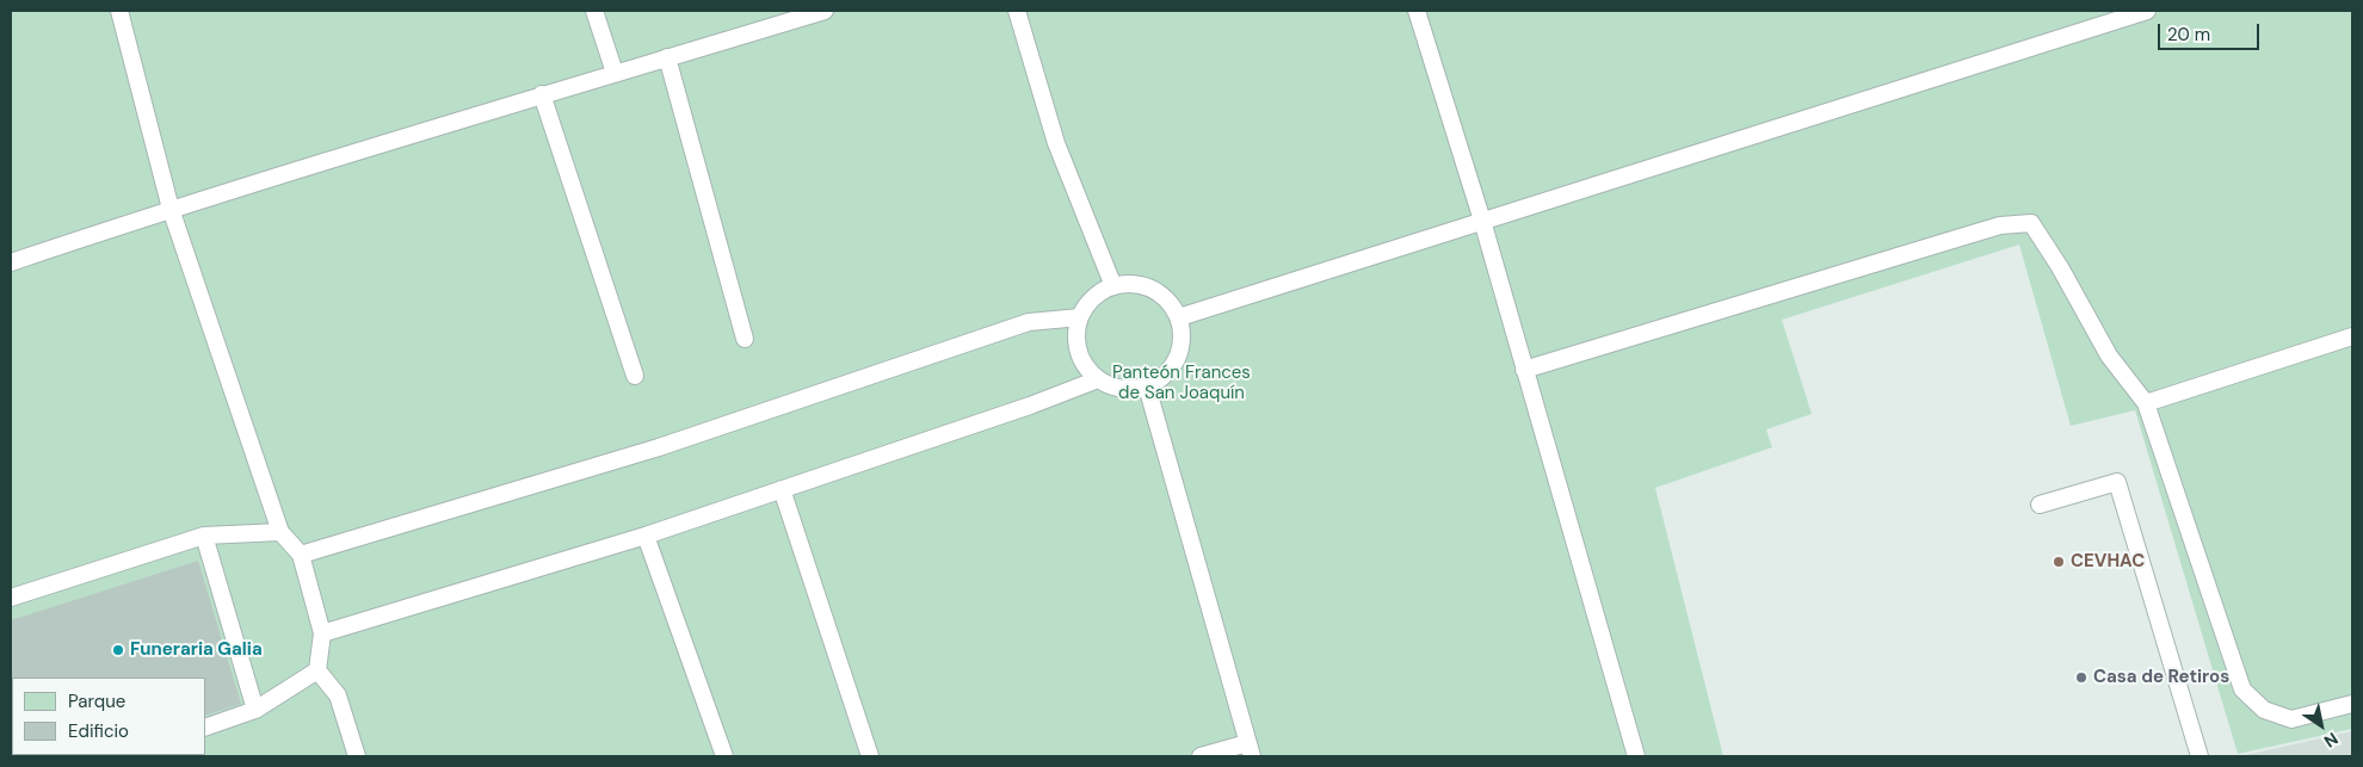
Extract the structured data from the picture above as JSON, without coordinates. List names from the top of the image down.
{
  "parks": ["Panteón Frances de San Joaquín"],
  "places": ["CEVHAC", "Funeraria Galia", "Casa de Retiros"],
  "legend": ["Parque", "Edificio"],
  "scale_bar": "20 m",
  "north": "bottom right"
}
